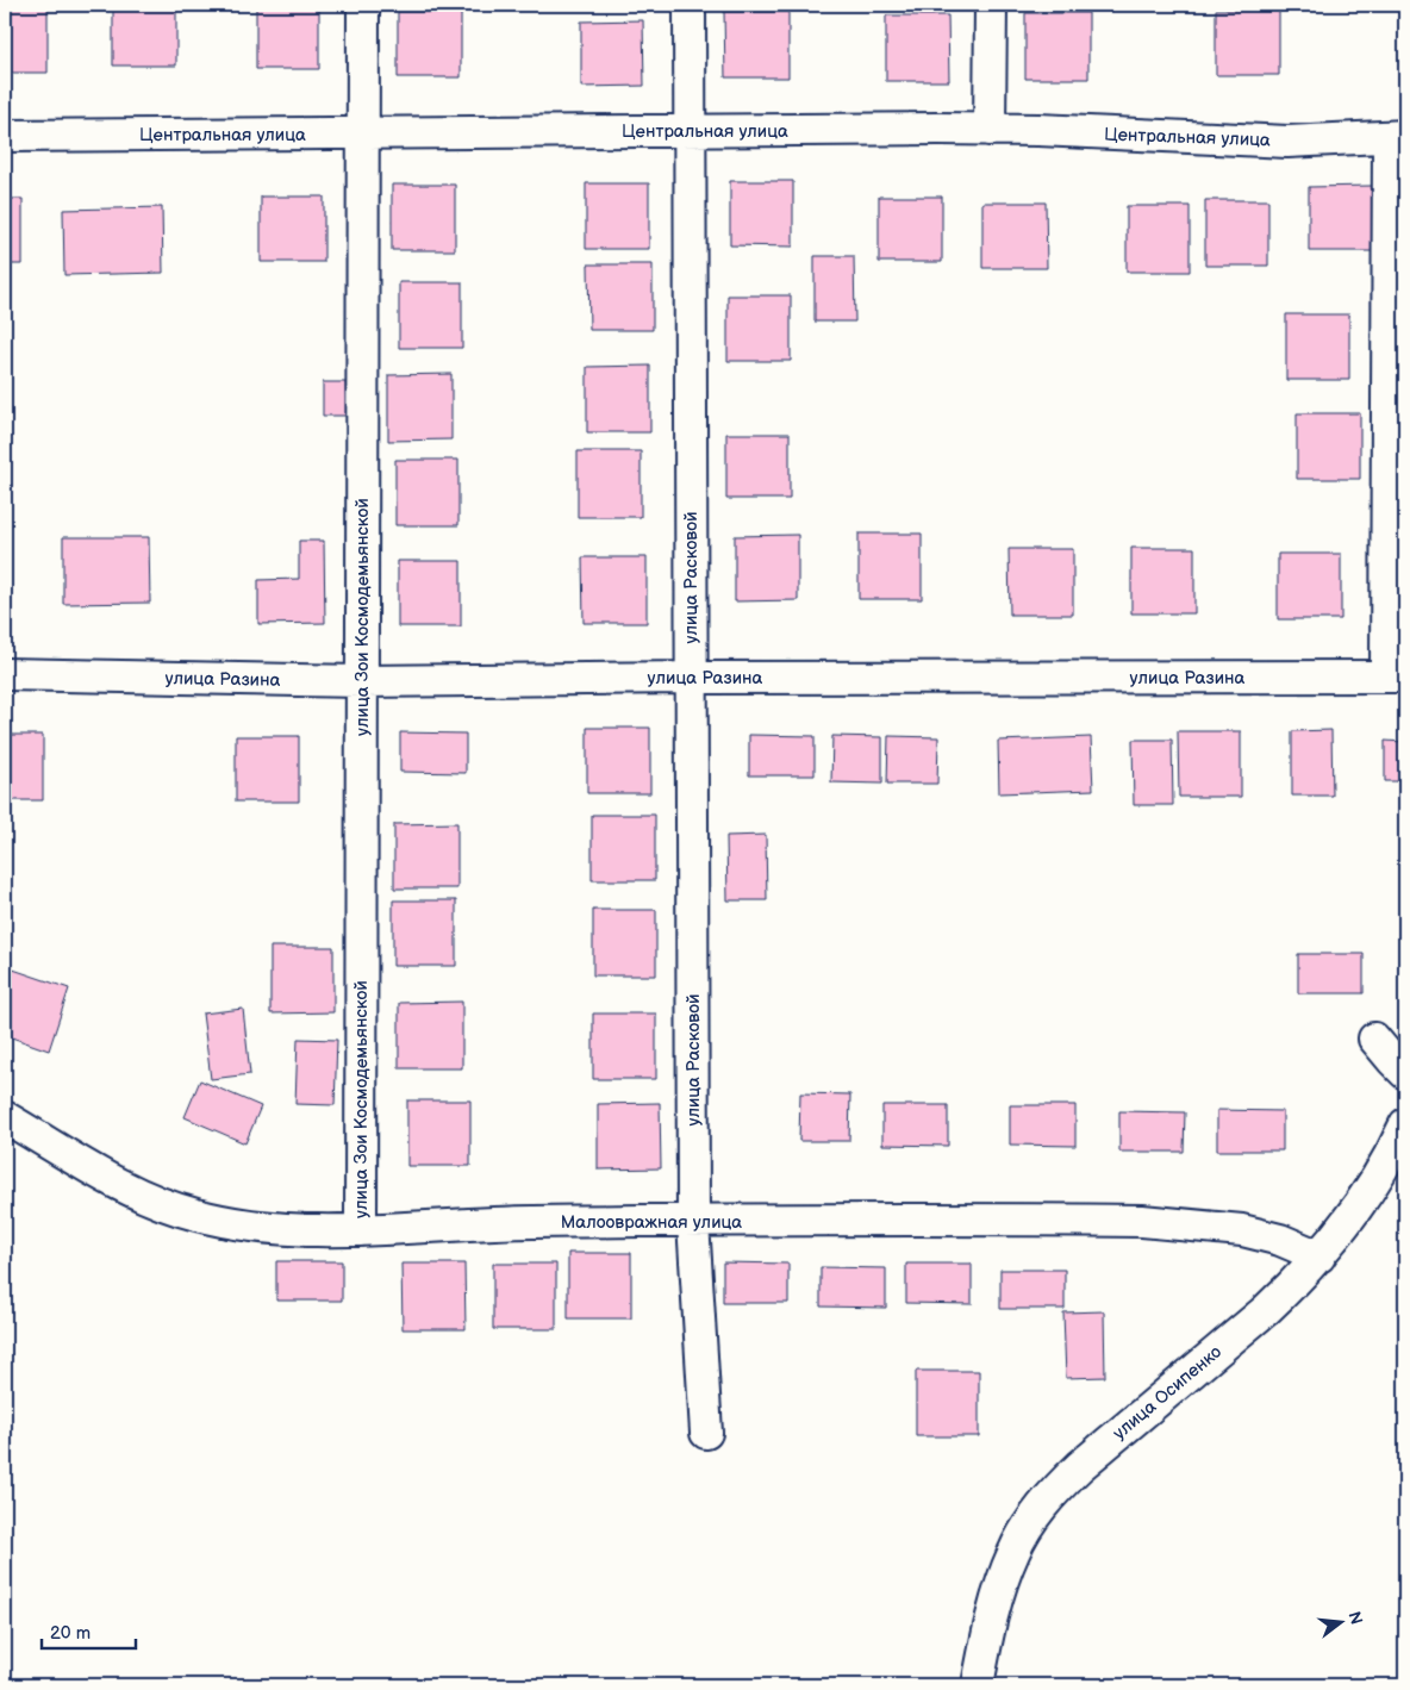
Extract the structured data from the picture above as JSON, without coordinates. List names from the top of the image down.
{
  "streets": {
    "street": [
      "Центральная улица",
      "улица Расковой",
      "улица Зои Космодемьянской",
      "улица Разина",
      "Малоовражная улица",
      "улица Осипенко"
    ]
  },
  "crossings": [
    ["Центральная улица", "улица Расковой"],
    ["Центральная улица", "улица Зои Космодемьянской"],
    ["улица Расковой", "улица Разина"],
    ["улица Расковой", "Малоовражная улица"],
    ["улица Зои Космодемьянской", "улица Разина"],
    ["улица Зои Космодемьянской", "Малоовражная улица"],
    ["Малоовражная улица", "улица Осипенко"]
  ],
  "scale_bar": "20 m",
  "north": "right"
}
